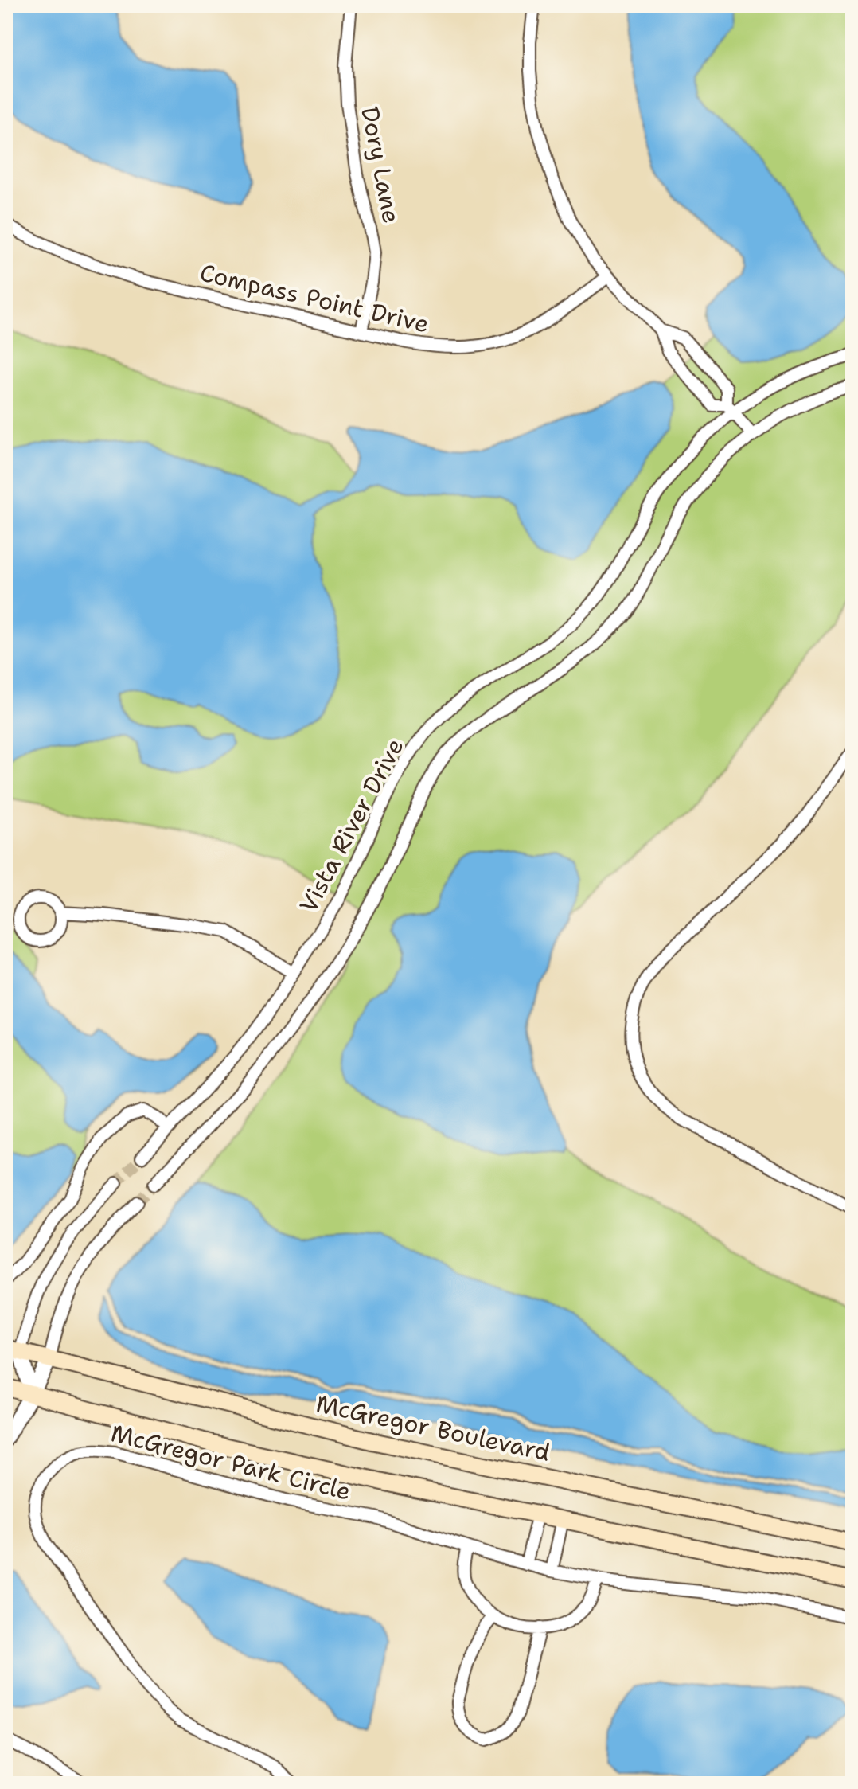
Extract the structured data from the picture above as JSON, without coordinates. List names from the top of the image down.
{
  "streets": {
    "main road": ["McGregor Boulevard"],
    "street": [
      "Dory Lane",
      "Compass Point Drive",
      "Vista River Drive",
      "McGregor Park Circle"
    ]
  },
  "crossings": [
    ["Dory Lane", "Compass Point Drive"]
  ]
}
